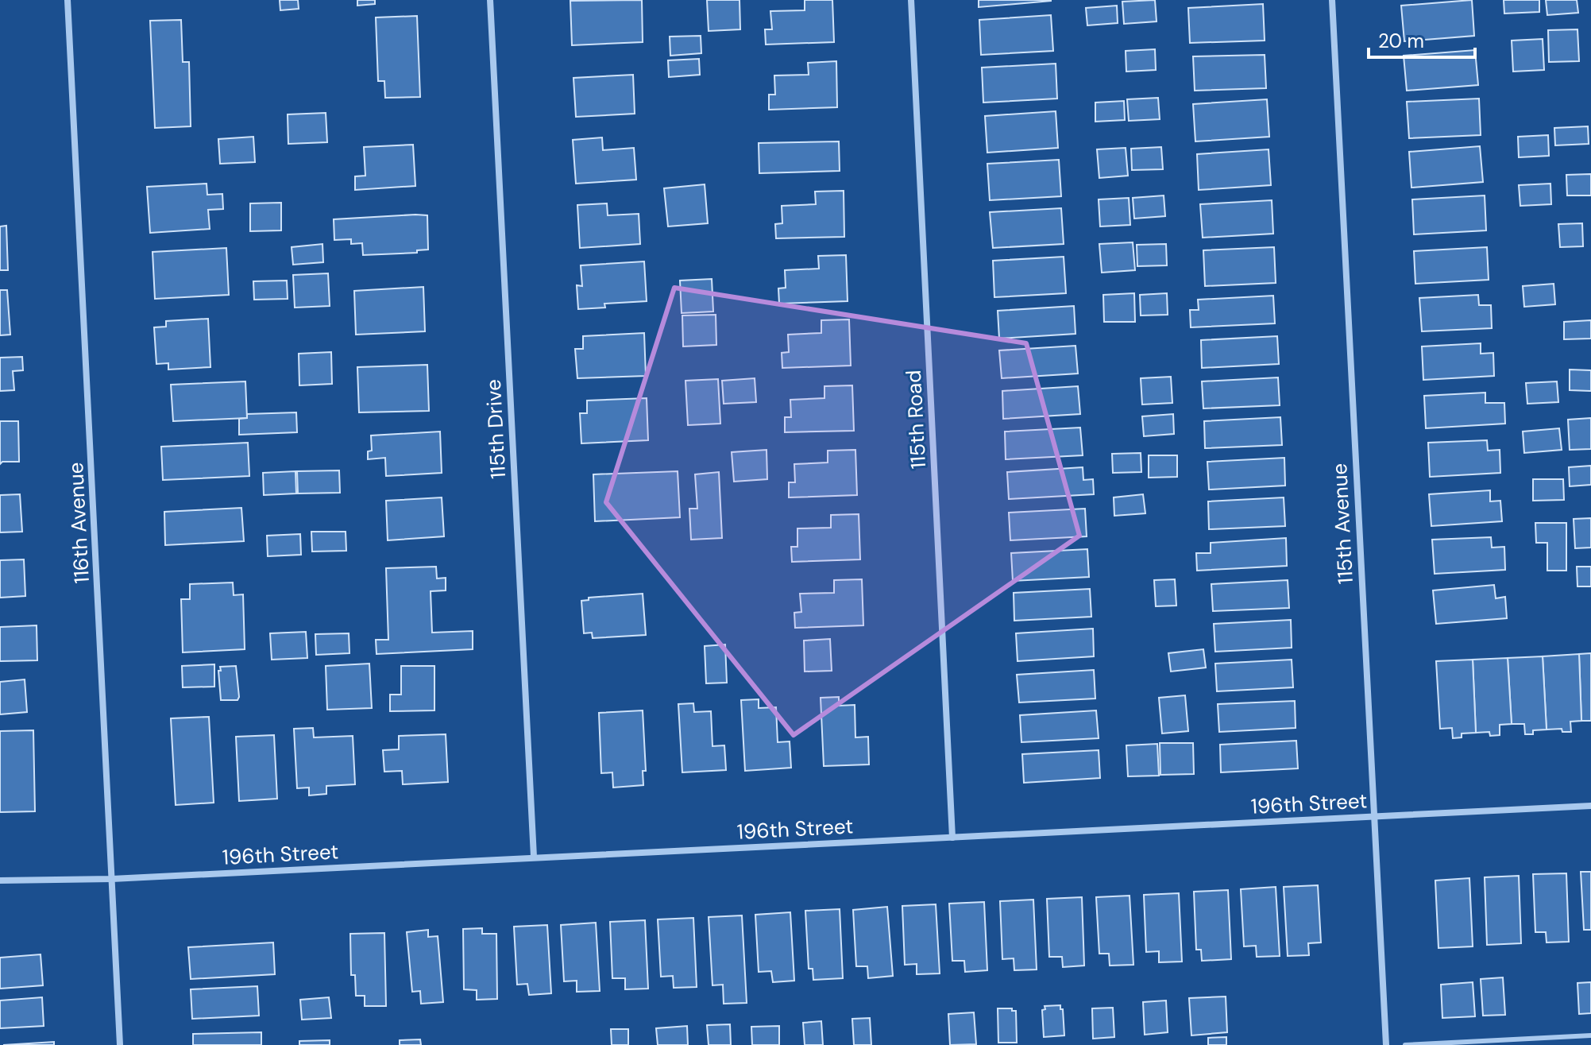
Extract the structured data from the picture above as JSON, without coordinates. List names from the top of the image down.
{
  "streets": {
    "street": [
      "115th Road",
      "115th Drive",
      "116th Avenue",
      "115th Avenue",
      "196th Street"
    ]
  },
  "crossings": [
    ["115th Road", "196th Street"],
    ["115th Drive", "196th Street"],
    ["116th Avenue", "196th Street"],
    ["115th Avenue", "196th Street"]
  ],
  "scale_bar": "20 m"
}
